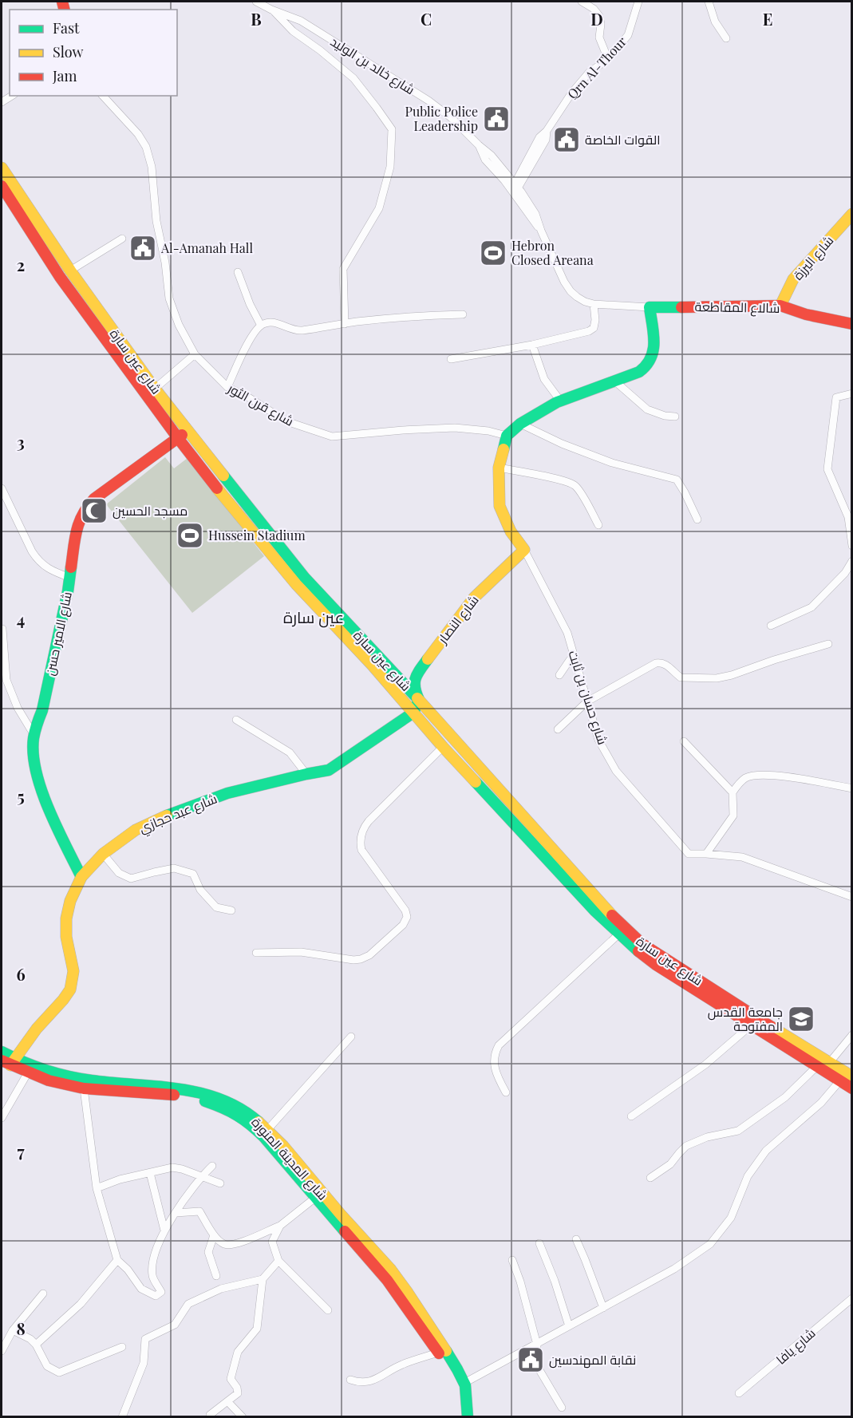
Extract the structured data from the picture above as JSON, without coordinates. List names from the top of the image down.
{
  "streets": {
    "street": [
      "شارع خالد بن الوليد",
      "Qrn Al-Thour",
      "شارع اليرزة",
      "شالاع المقاطعة",
      "شارع عين سارة",
      "شارع قرن الثور",
      "شارع النصار",
      "شارع الامير حسن",
      "شارع حسان بن ثابت",
      "شارع عبد حجازي",
      "شارع المدينة المنورة",
      "شارع يافا"
    ]
  },
  "crossings": [
    ["شارع خالد بن الوليد", "Qrn Al-Thour"],
    ["شارع اليرزة", "شالاع المقاطعة"],
    ["شارع عين سارة", "شارع النصار"],
    ["شارع عين سارة", "شارع الامير حسن"],
    ["شارع عين سارة", "شارع عبد حجازي"],
    ["شارع قرن الثور", "شارع حسان بن ثابت"],
    ["شارع النصار", "شارع حسان بن ثابت"],
    ["شارع الامير حسن", "شارع عبد حجازي"],
    ["شارع عبد حجازي", "شارع المدينة المنورة"]
  ],
  "districts": ["عين سارة"],
  "places": {
    "public building": [
      "Public Police Leadership",
      "القوات الخاصة",
      "Al-Amanah Hall",
      "نقابة المهندسين"
    ],
    "sports": ["Hebron Closed Areana", "Hussein Stadium"],
    "mosque": ["مسجد الحسين"],
    "school or university": ["جامعة القدس المفتوحة"]
  },
  "legend": ["Fast", "Slow", "Jam"],
  "grid": {
    "columns": [
      "B",
      "C",
      "D",
      "E"
    ],
    "rows": [
      "2",
      "3",
      "4",
      "5",
      "6",
      "7",
      "8"
    ]
  }
}
